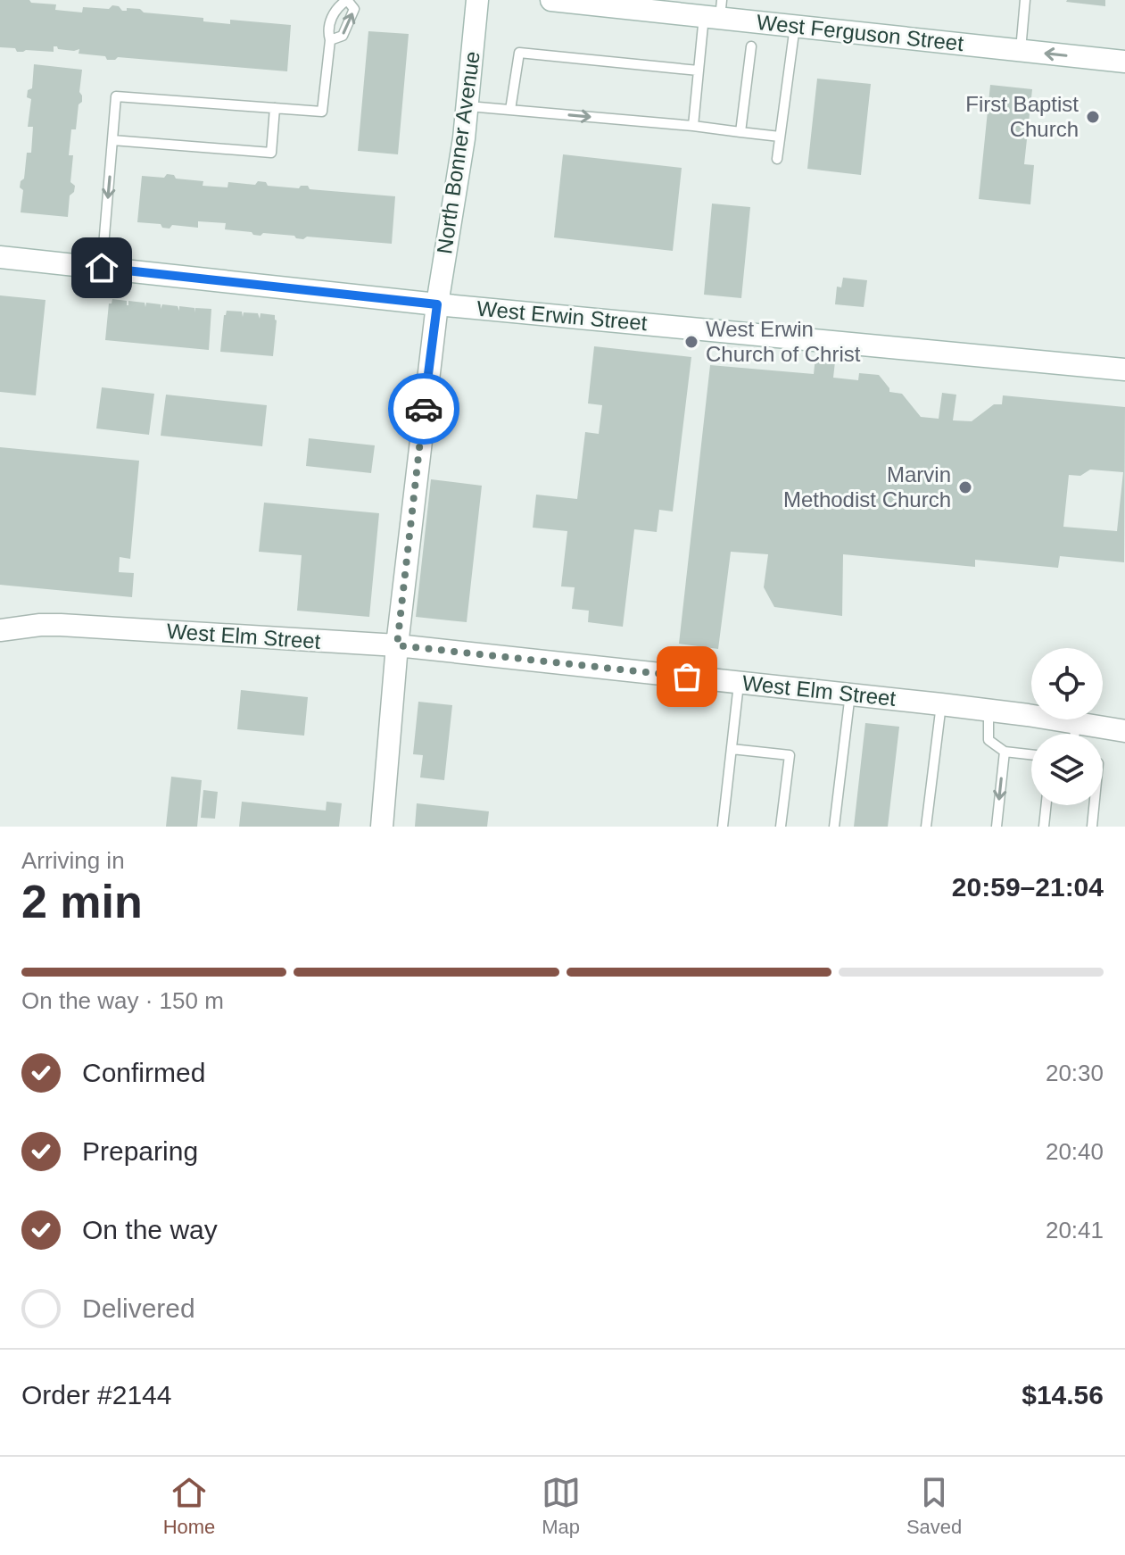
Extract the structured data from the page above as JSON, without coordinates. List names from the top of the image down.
{
  "streets": {
    "main road": [
      "West Ferguson Street",
      "North Bonner Avenue",
      "West Erwin Street",
      "West Elm Street"
    ]
  },
  "crossings": [
    ["North Bonner Avenue", "West Erwin Street"],
    ["North Bonner Avenue", "West Elm Street"]
  ],
  "places": ["First Baptist Church", "West Erwin Church of Christ", "Marvin Methodist Church"],
  "page": {
    "heading": ["2 min", "Arriving in", "20:59–21:04"],
    "panel": ["Order #2144", "$14.56"],
    "bar": "On the way · 150 m",
    "list": [
      ["Confirmed", "20:30"],
      ["Preparing", "20:40"],
      ["On the way", "20:41"],
      "Delivered"
    ],
    "tabs": ["Home", "Map", "Saved"]
  }
}
